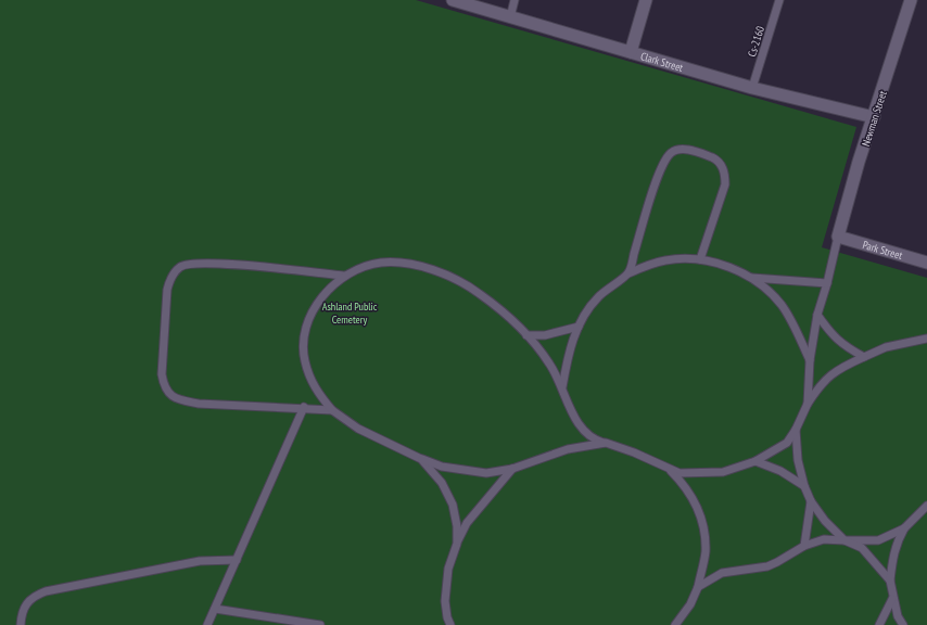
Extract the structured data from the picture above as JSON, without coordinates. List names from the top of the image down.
{
  "streets": {
    "street": ["Clark Street", "Newman Street", "Park Street"],
    "lane": ["Cs-2160"]
  },
  "crossings": [
    ["Cs-2160", "Clark Street"],
    ["Clark Street", "Newman Street"],
    ["Newman Street", "Park Street"]
  ],
  "parks": ["Ashland Public Cemetery"]
}
